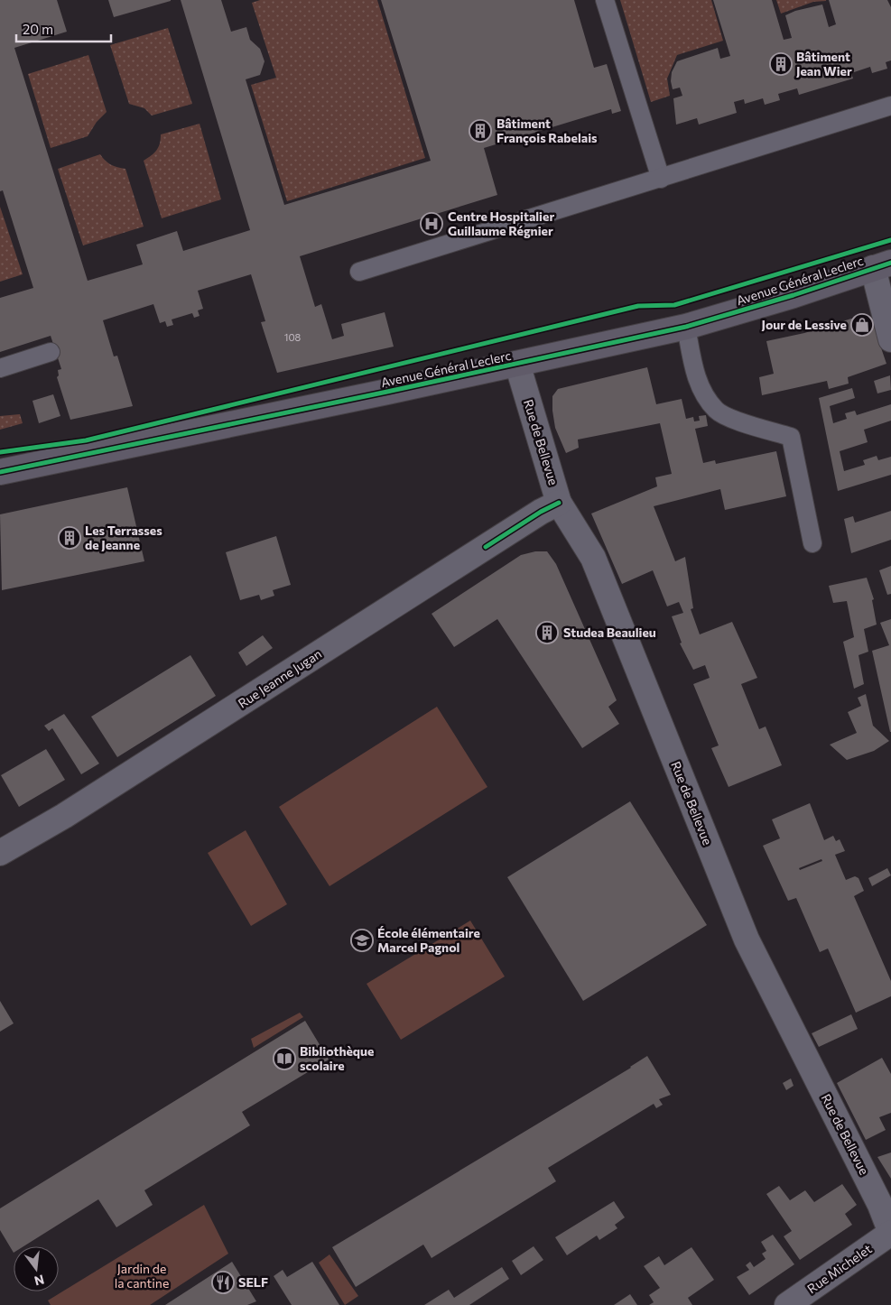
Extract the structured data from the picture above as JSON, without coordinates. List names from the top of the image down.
{
  "streets": {
    "main road": ["Avenue Général Leclerc"],
    "street": ["Rue de Bellevue", "Rue Jeanne Jugan", "Rue Michelet"]
  },
  "crossings": [
    ["Avenue Général Leclerc", "Rue de Bellevue"],
    ["Rue de Bellevue", "Rue Jeanne Jugan"],
    ["Rue de Bellevue", "Rue Michelet"]
  ],
  "parks": ["Jardin de la cantine"],
  "places": {
    "building": [
      "Bâtiment Jean Wier",
      "Bâtiment François Rabelais",
      "Les Terrasses de Jeanne",
      "Studea Beaulieu"
    ],
    "hospital": ["Centre Hospitalier Guillaume Régnier"],
    "shop": ["Jour de Lessive"],
    "school or university": ["École élémentaire Marcel Pagnol"],
    "library": ["Bibliothèque scolaire"],
    "restaurant": ["SELF"]
  },
  "house_numbers": ["108"],
  "scale_bar": "20 m",
  "north": "bottom"
}
